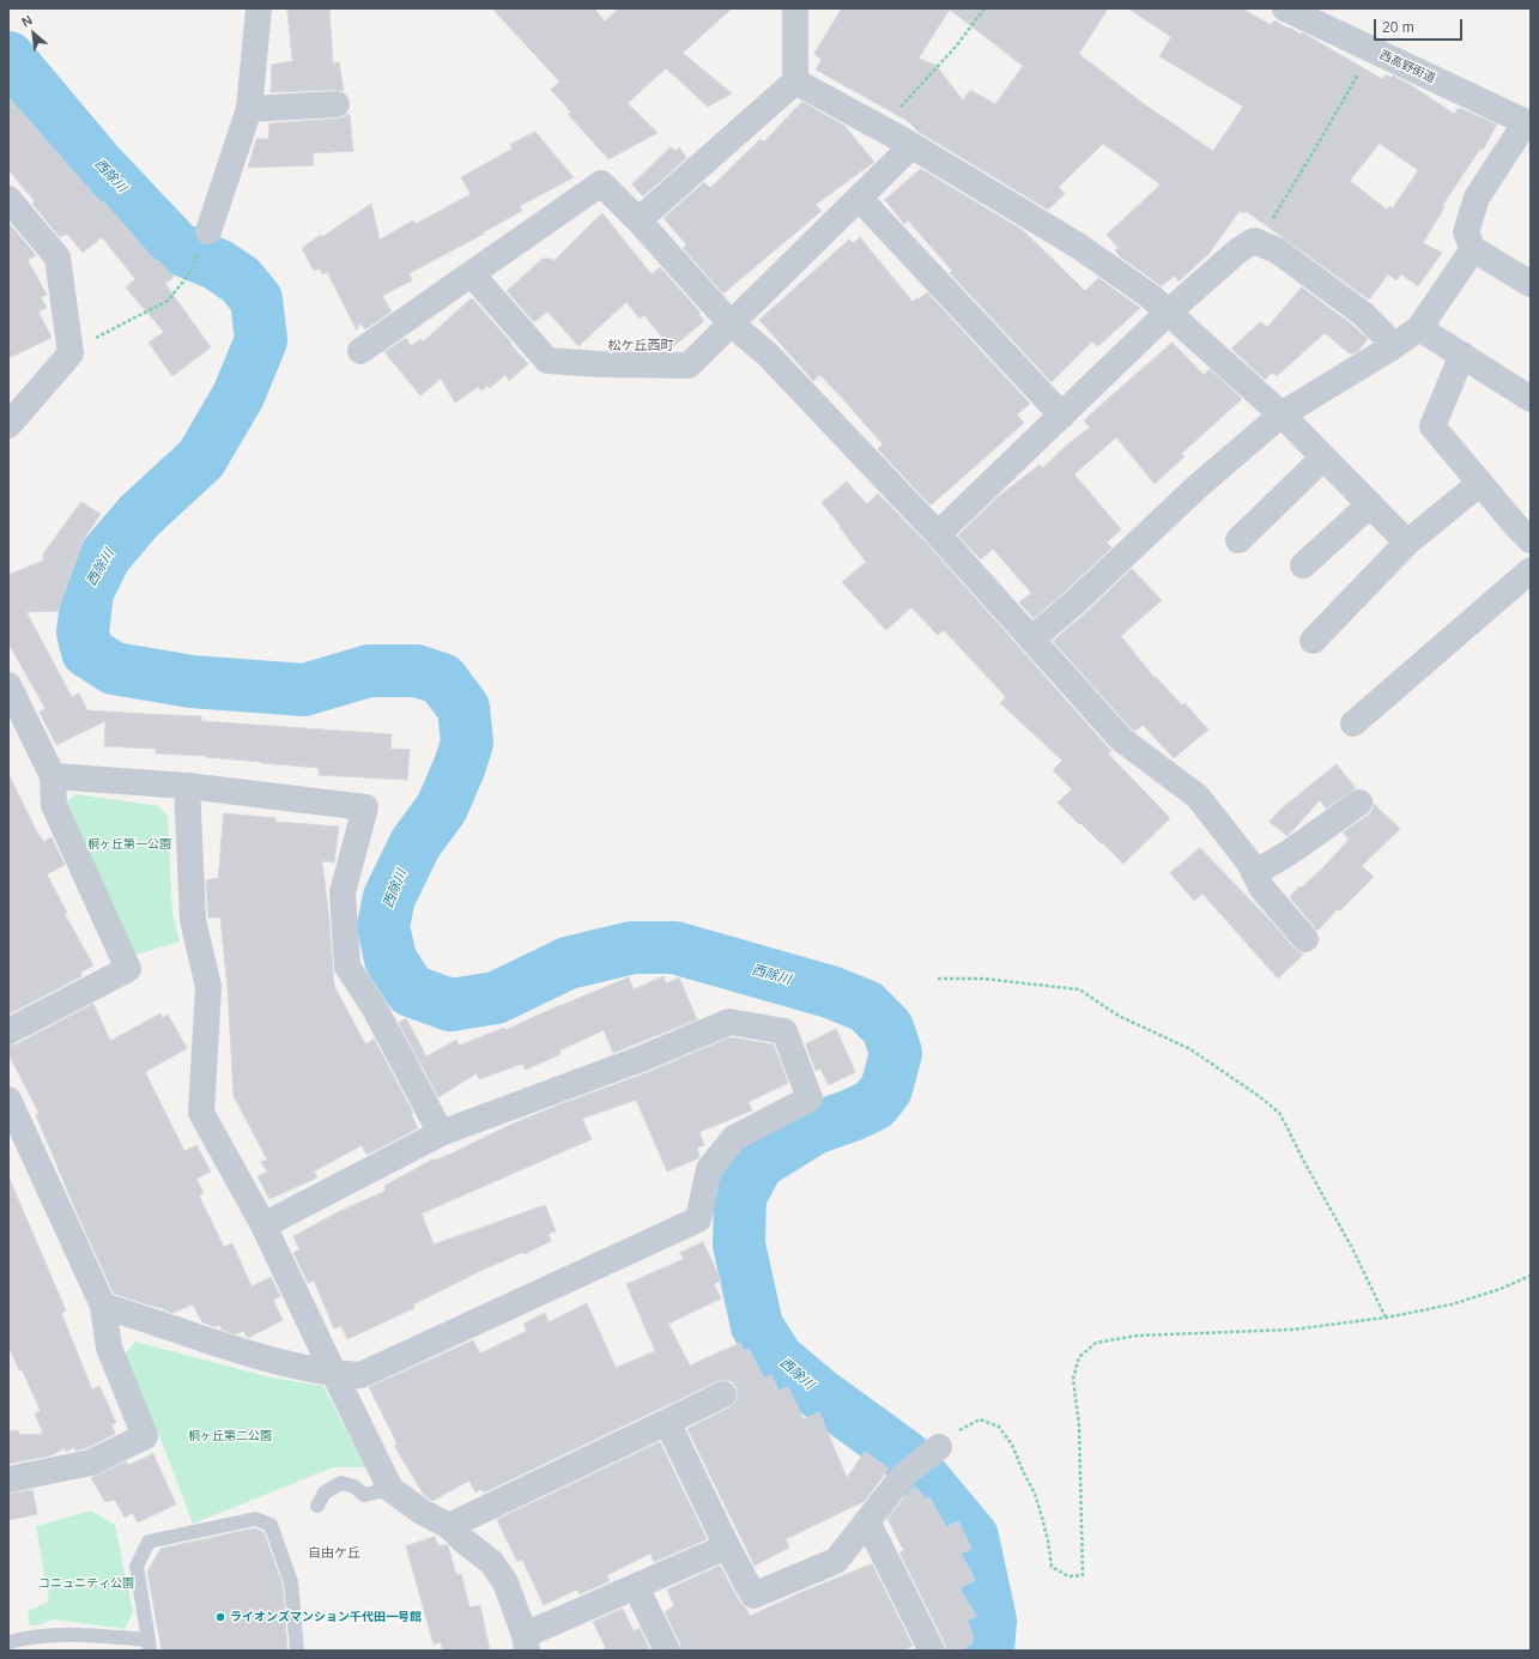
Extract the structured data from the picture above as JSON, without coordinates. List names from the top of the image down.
{
  "streets": {
    "street": ["西高野街道"]
  },
  "districts": ["松ケ丘西町", "自由ケ丘"],
  "water": ["西除川"],
  "parks": ["桐ヶ丘第一公園", "桐ヶ丘第二公園", "コニュニティ公園"],
  "places": ["ライオンズマンション千代田一号館"],
  "scale_bar": "20 m",
  "north": "top left"
}
